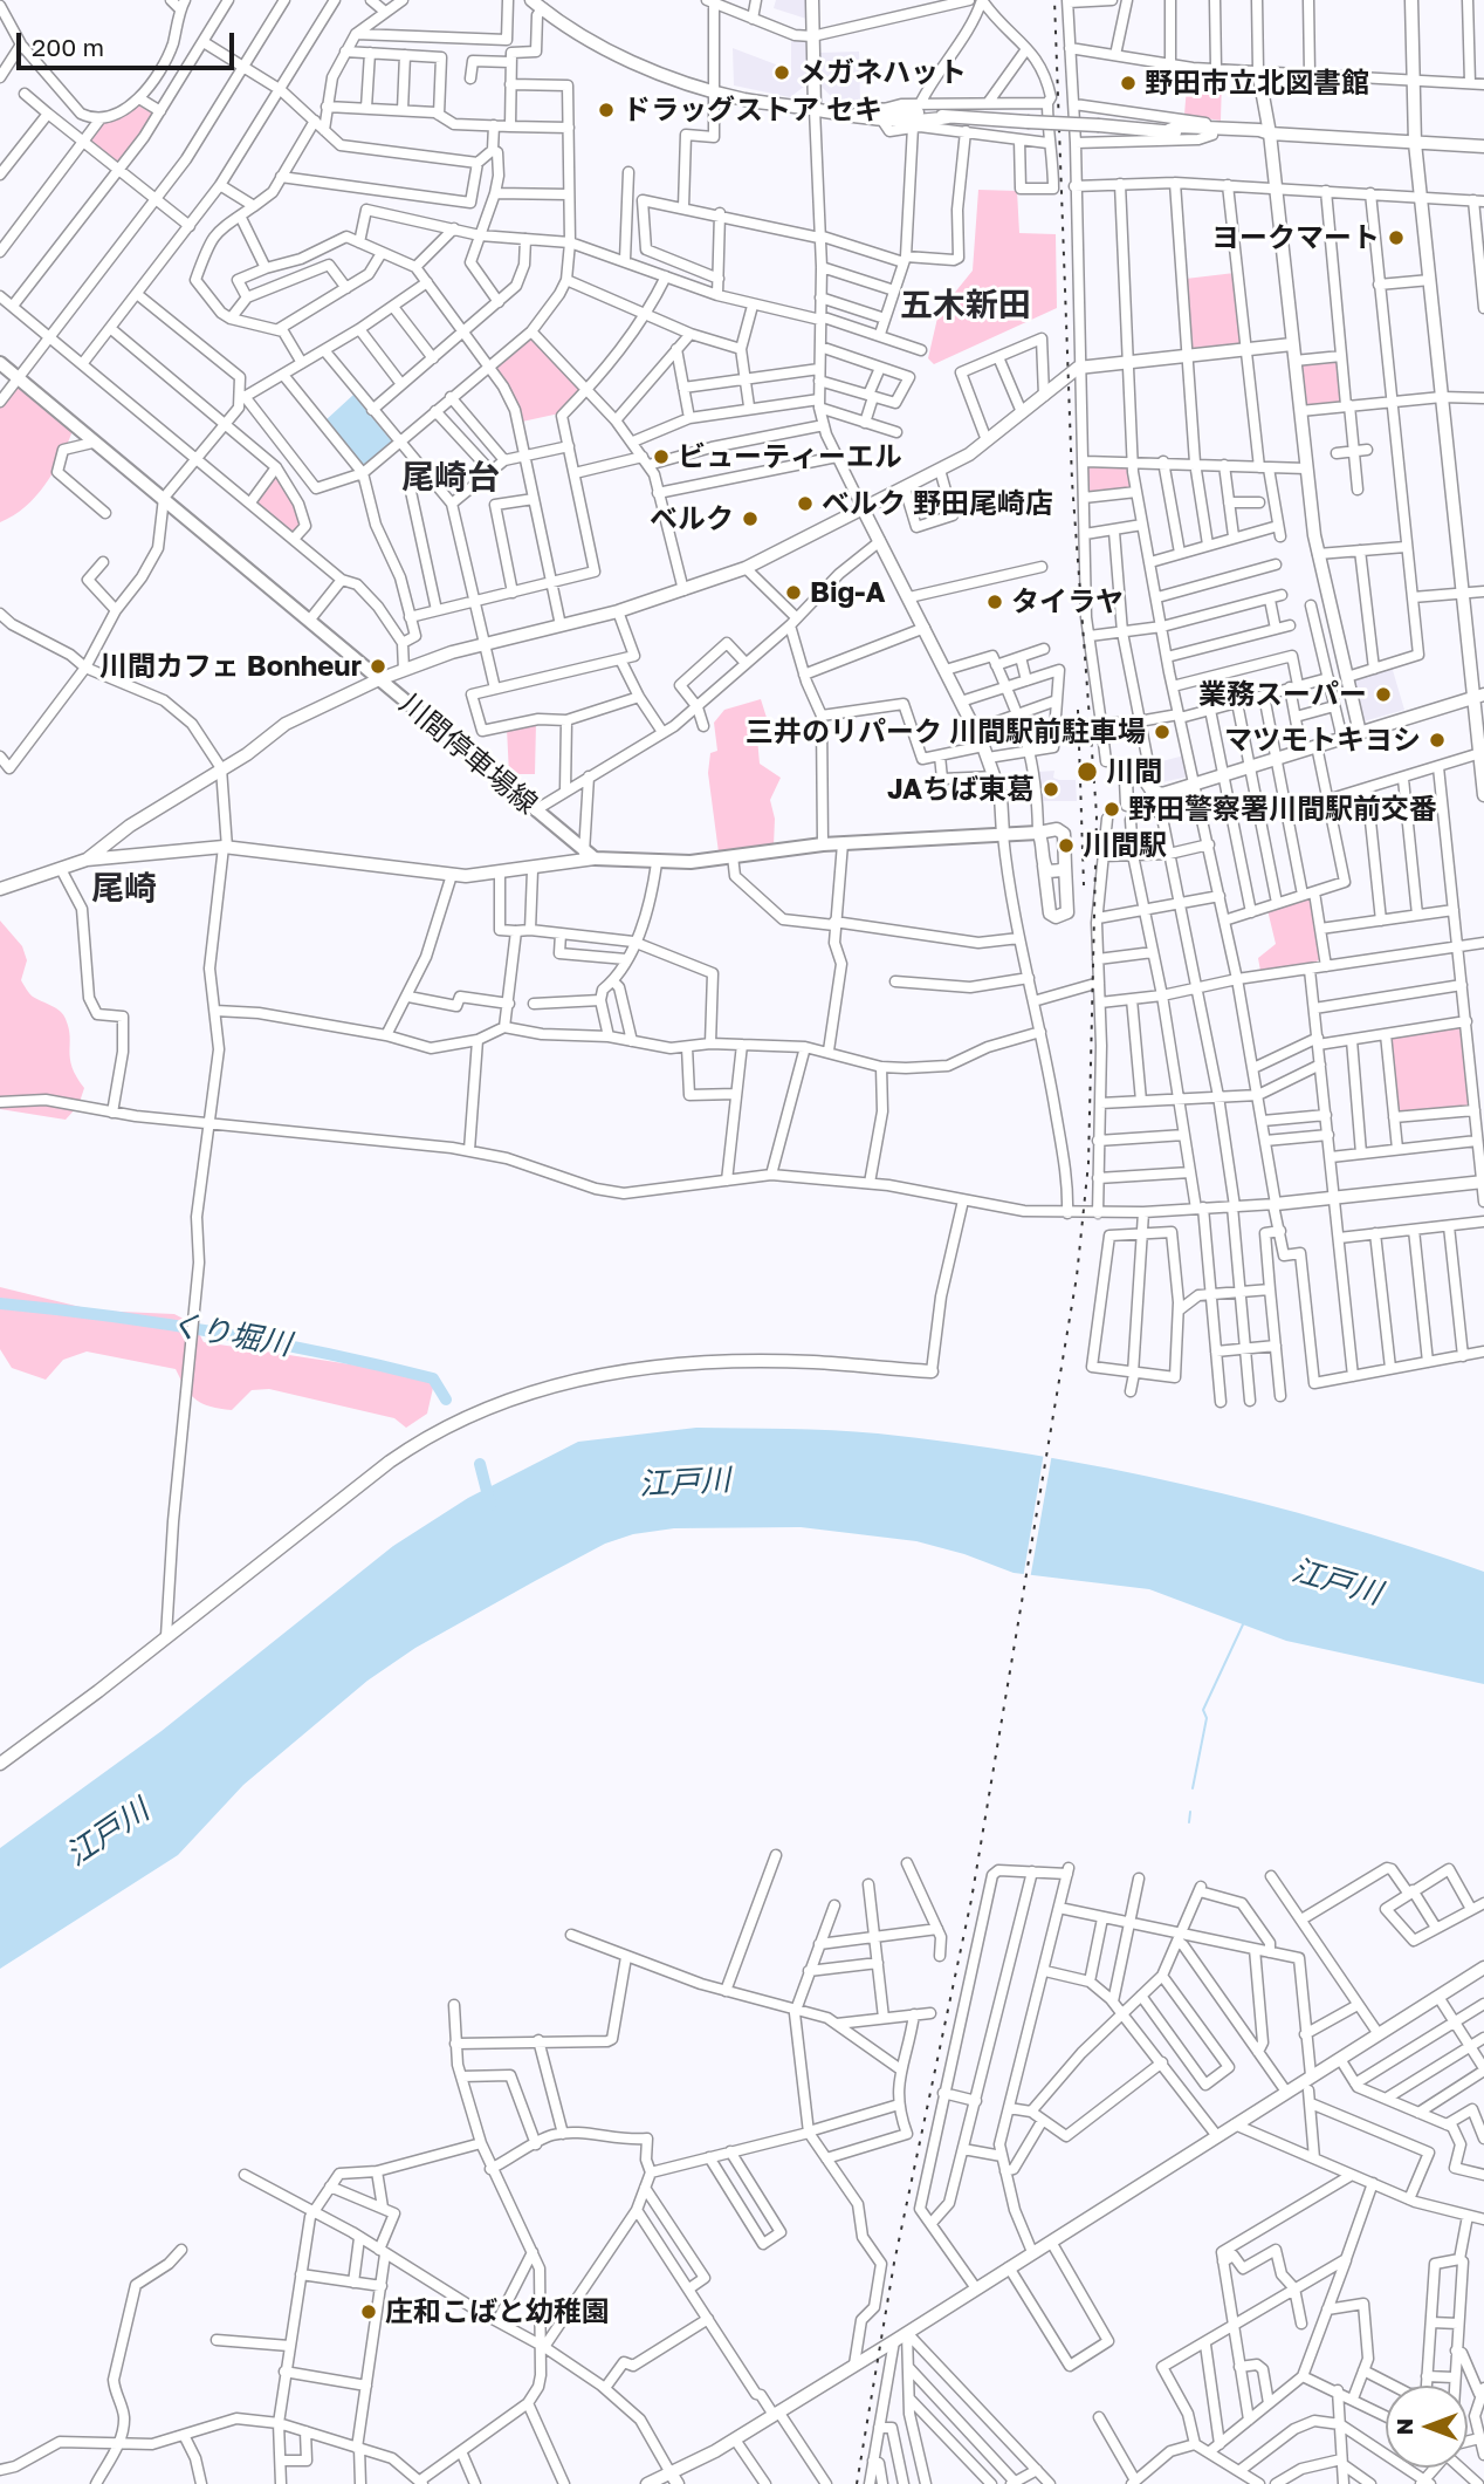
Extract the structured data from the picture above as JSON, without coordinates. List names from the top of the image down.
{
  "streets": {
    "main road": ["川間停車場線"]
  },
  "districts": ["五木新田", "尾崎台", "尾崎"],
  "water": ["くり堀川", "江戸川"],
  "places": [
    "メガネハット",
    "野田市立北図書館",
    "ドラッグストア セキ",
    "ヨークマート",
    "ビューティーエル",
    "ベルク 野田尾崎店",
    "ベルク",
    "Big-A",
    "タイラヤ",
    "川間カフェ Bonheur",
    "業務スーパー",
    "三井のリパーク 川間駅前駐車場",
    "マツモトキヨシ",
    "川間",
    "JAちば東葛",
    "野田警察署川間駅前交番",
    "川間駅",
    "庄和こばと幼稚園"
  ],
  "scale_bar": "200 m",
  "north": "left"
}
